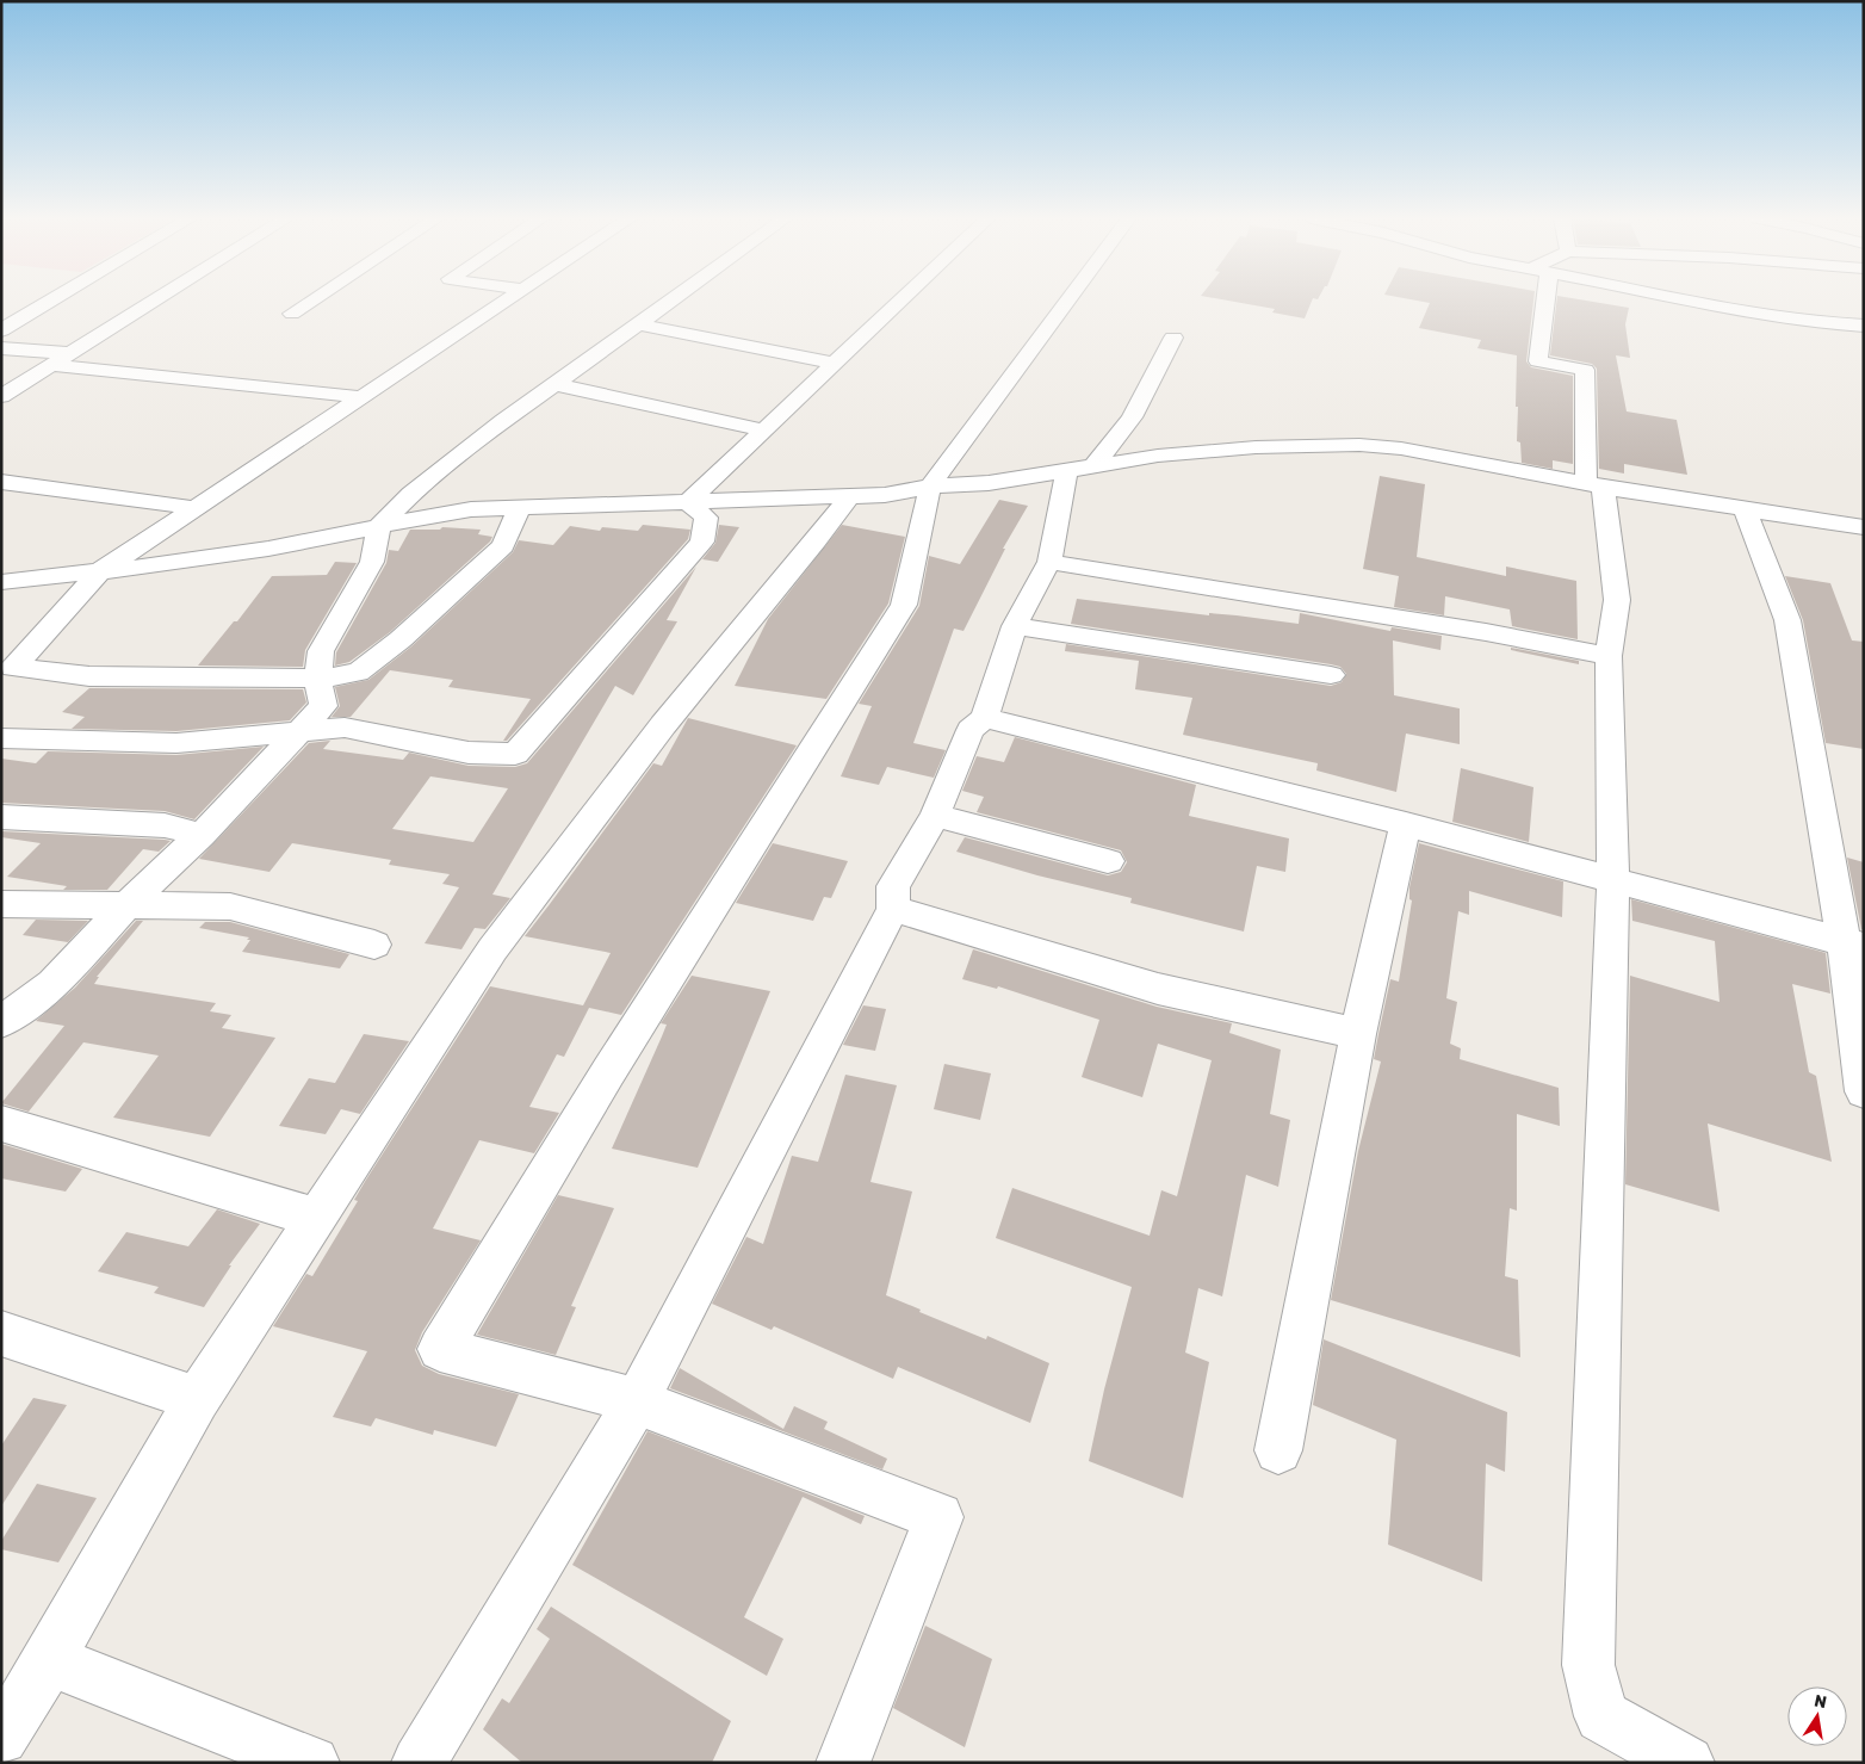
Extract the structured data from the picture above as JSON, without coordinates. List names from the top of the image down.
{
  "north": "top"
}
